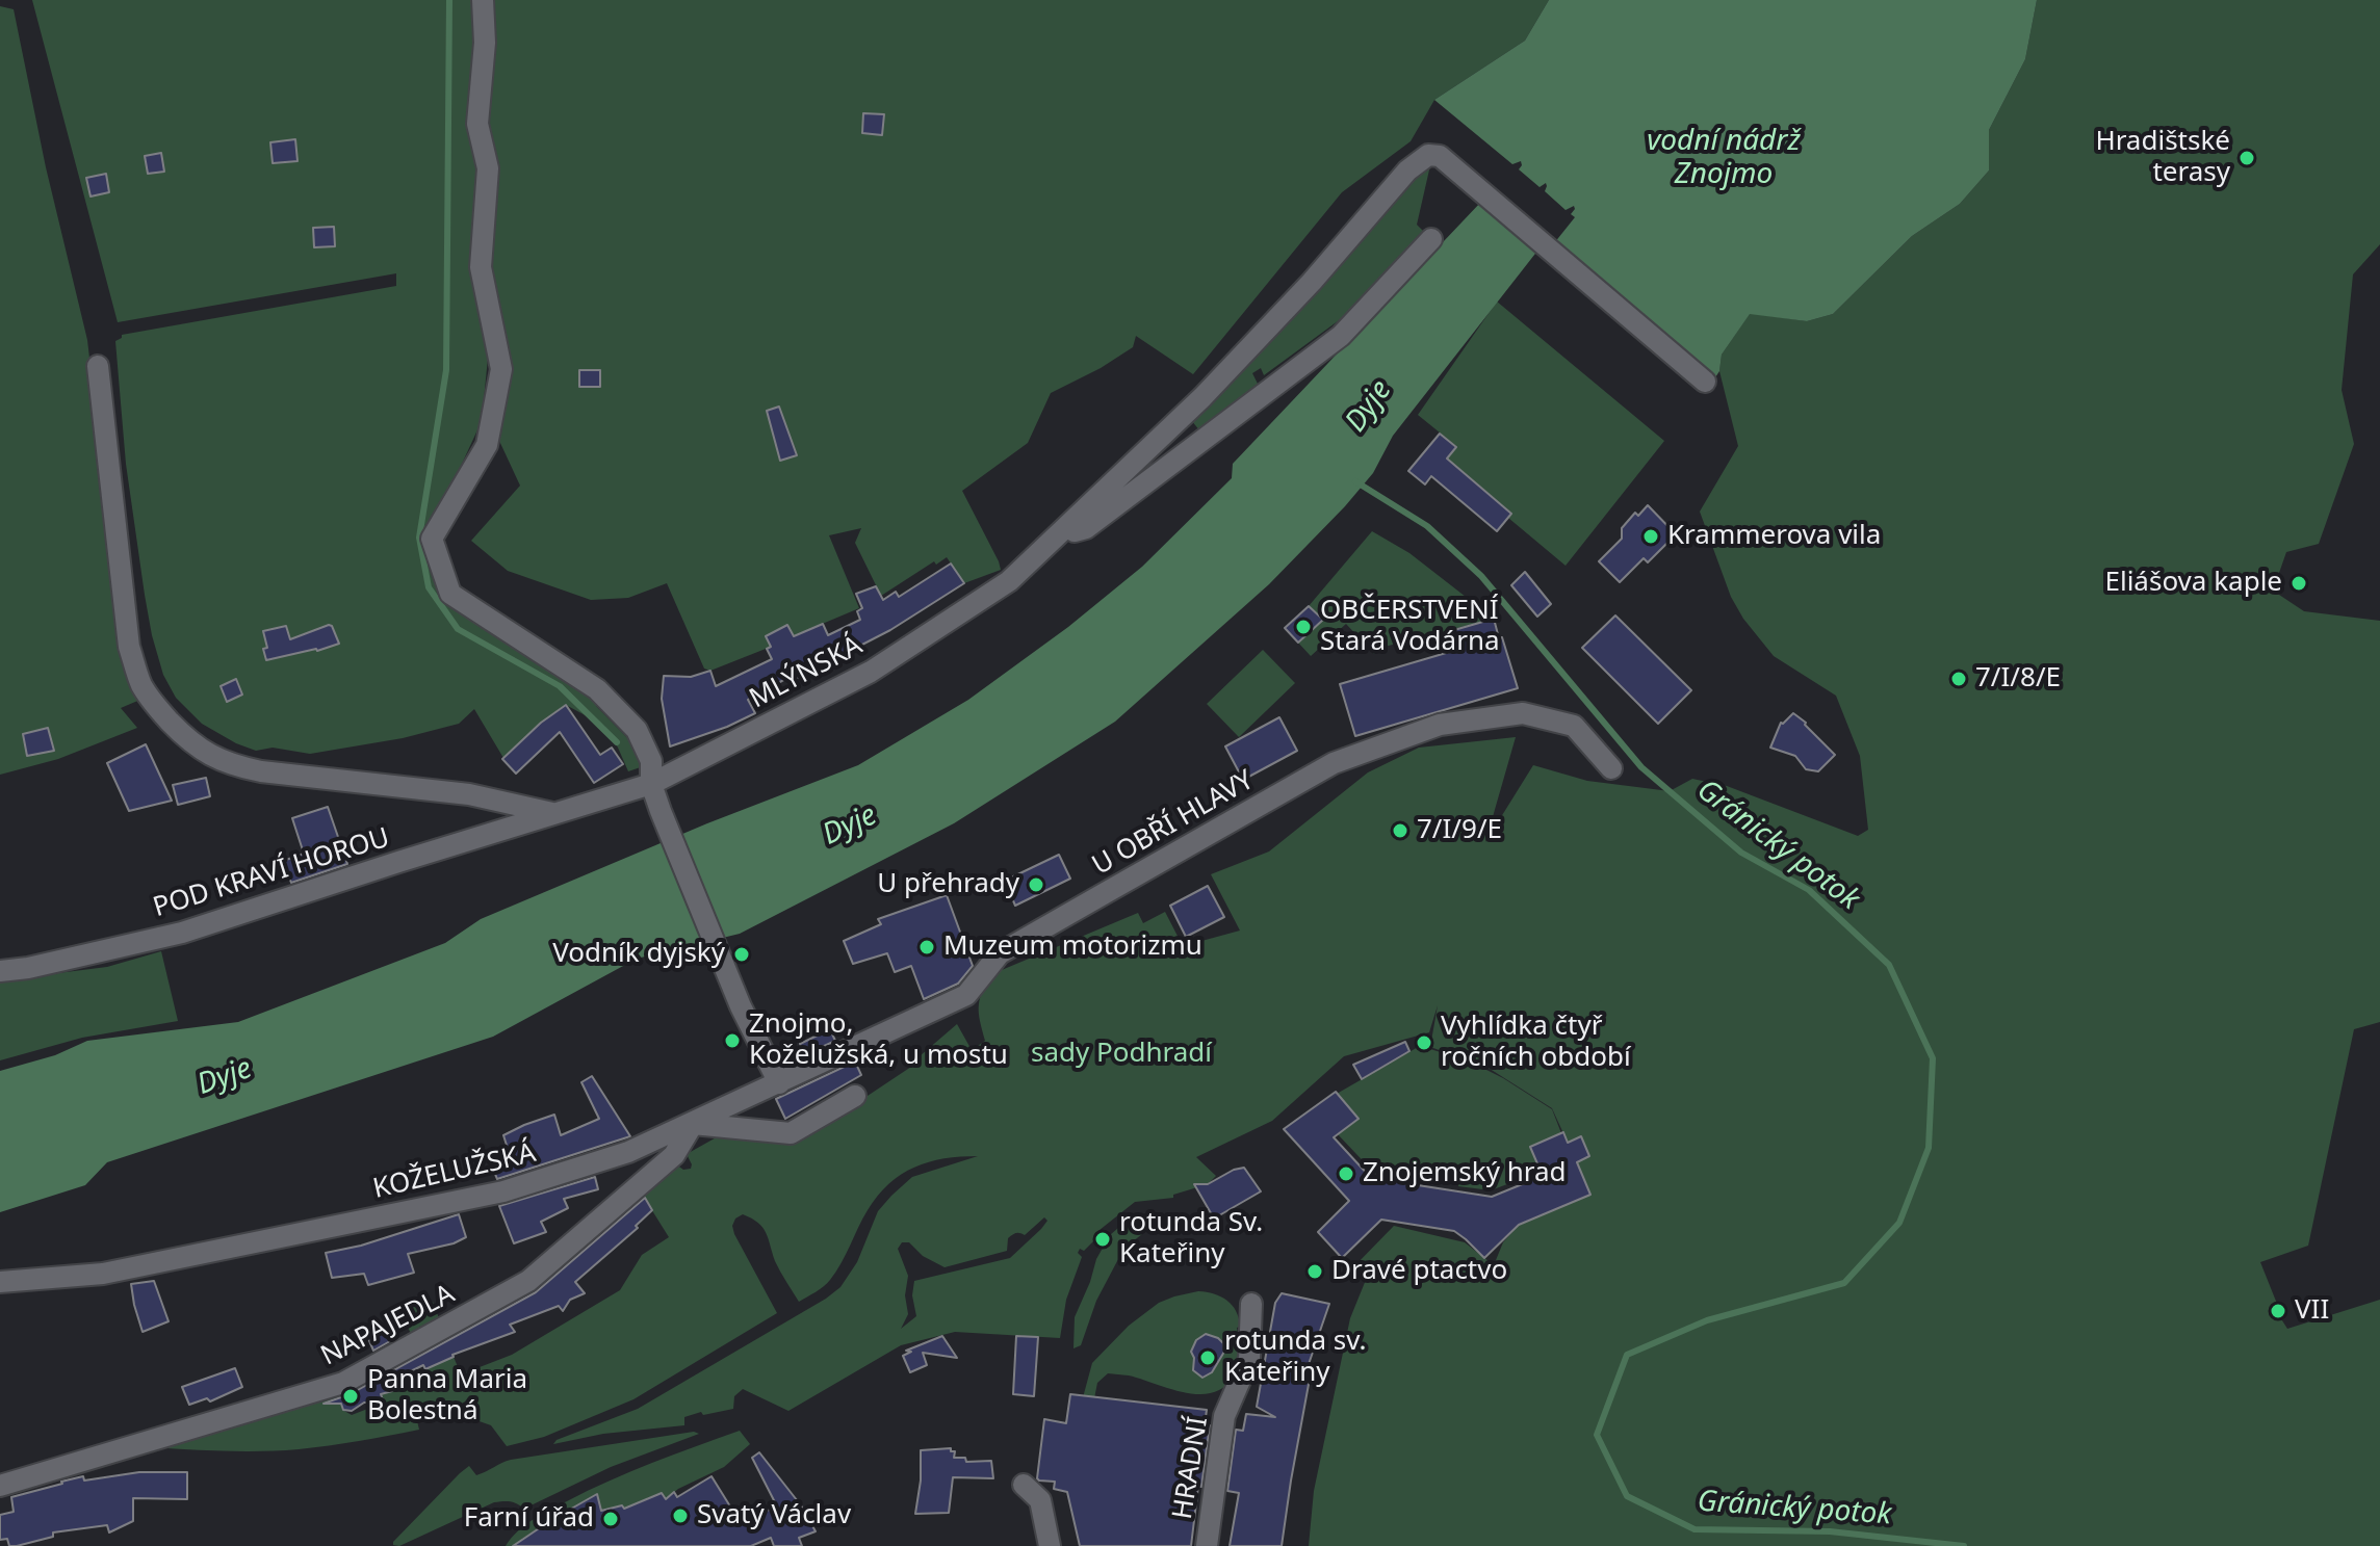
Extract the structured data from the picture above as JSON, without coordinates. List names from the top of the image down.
{
  "streets": {
    "street": [
      "MLÝNSKÁ",
      "U OBŘÍ HLAVY",
      "POD KRAVÍ HOROU",
      "KOŽELUŽSKÁ",
      "NAPAJEDLA",
      "HRADNÍ"
    ]
  },
  "crossings": [
    ["MLÝNSKÁ", "POD KRAVÍ HOROU"],
    ["U OBŘÍ HLAVY", "KOŽELUŽSKÁ"],
    ["KOŽELUŽSKÁ", "NAPAJEDLA"]
  ],
  "water": ["vodní nádrž Znojmo", "Dyje", "Gránický potok"],
  "parks": ["sady Podhradí"],
  "places": [
    "Hradištské terasy",
    "Krammerova vila",
    "Eliášova kaple",
    "OBČERSTVENÍ Stará Vodárna",
    "7/I/8/E",
    "7/I/9/E",
    "U přehrady",
    "Muzeum motorizmu",
    "Vodník dyjský",
    "Znojmo, Koželužská, u mostu",
    "Vyhlídka čtyř ročních období",
    "Znojemský hrad",
    "rotunda Sv. Kateřiny",
    "Dravé ptactvo",
    "VII",
    "rotunda sv. Kateřiny",
    "Panna Maria Bolestná",
    "Svatý Václav",
    "Farní úřad"
  ]
}
